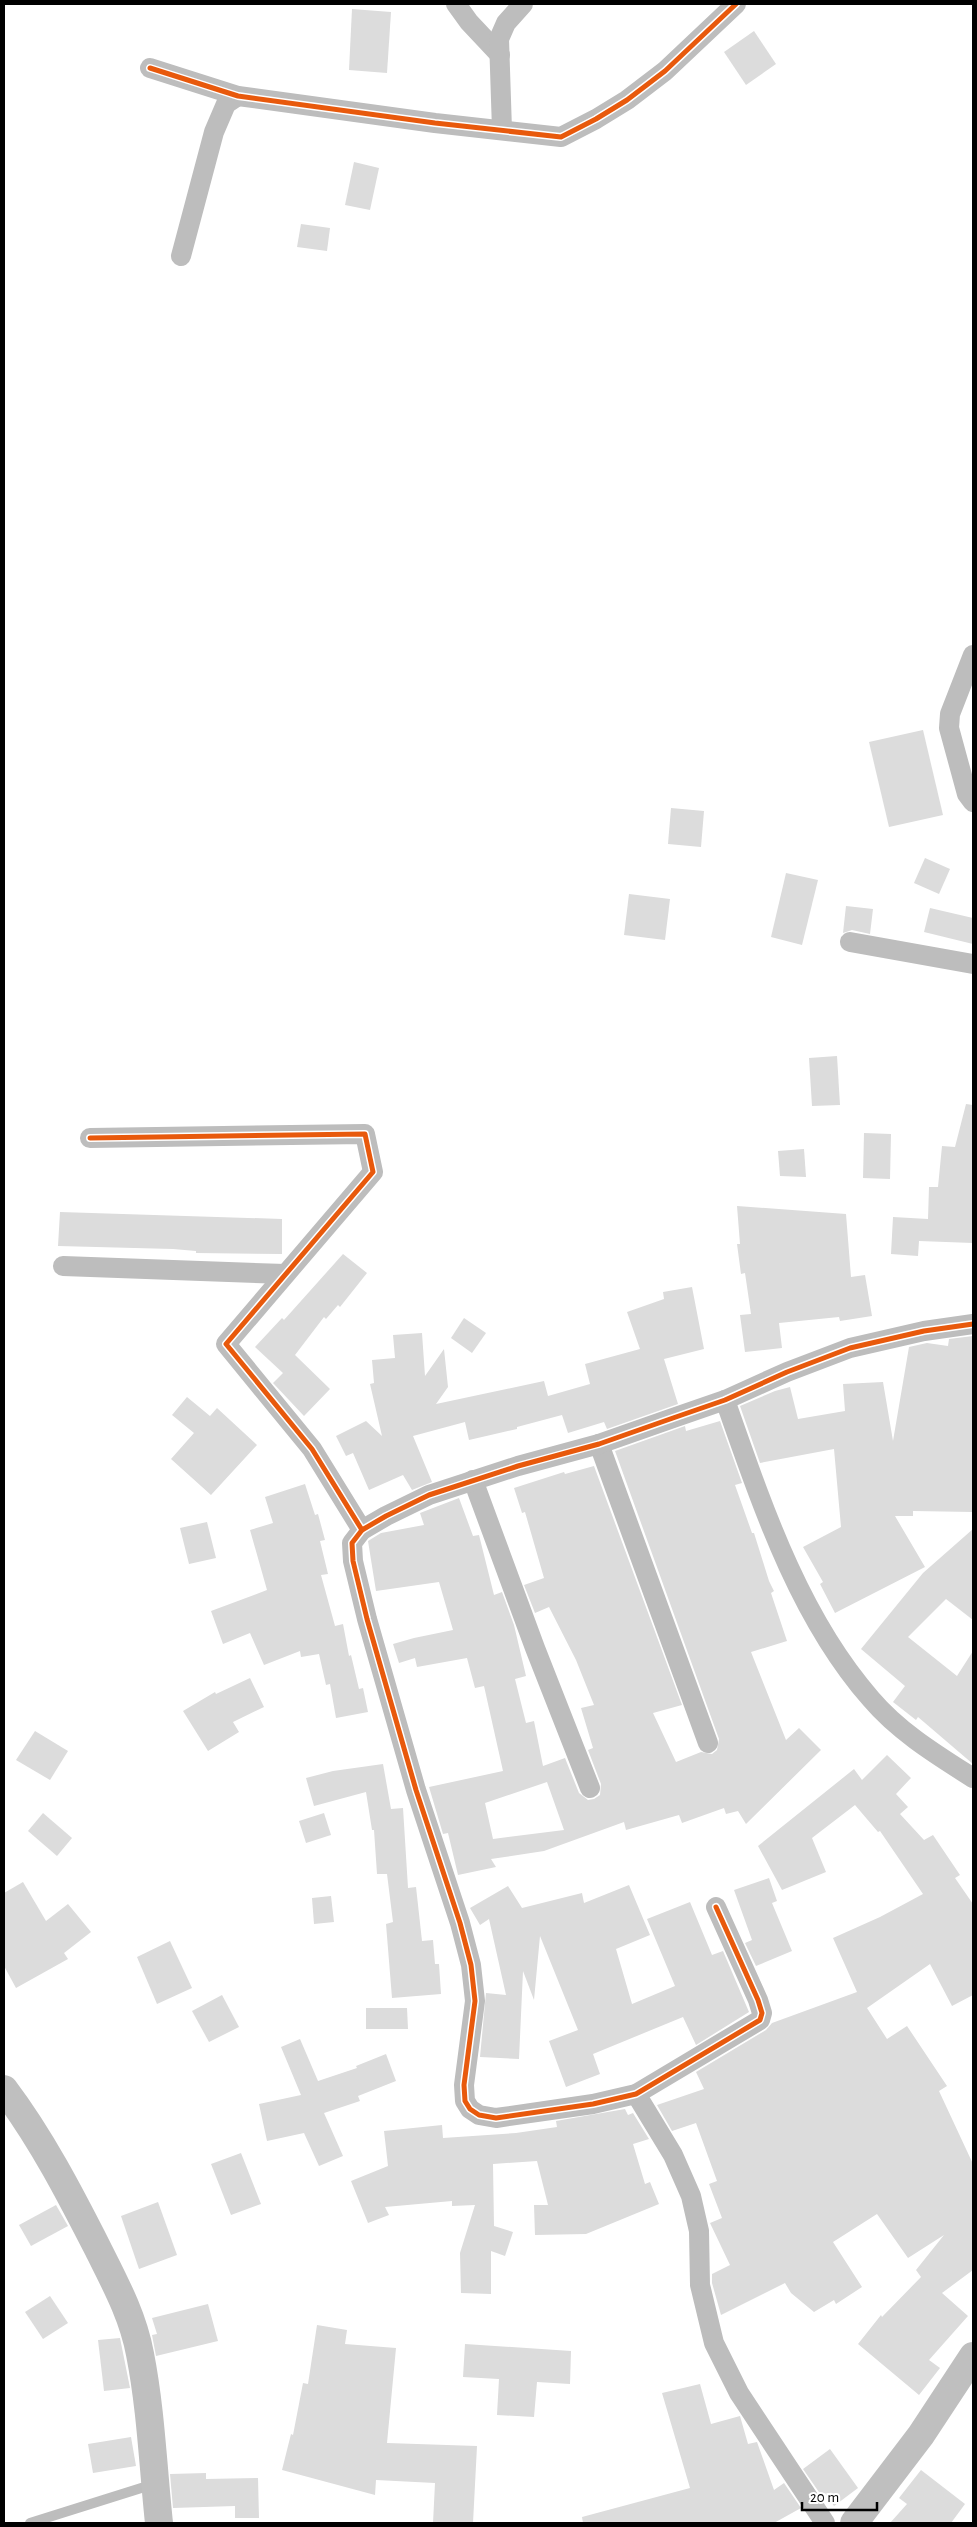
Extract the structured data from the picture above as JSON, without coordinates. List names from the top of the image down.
{
  "scale_bar": "20 m"
}
